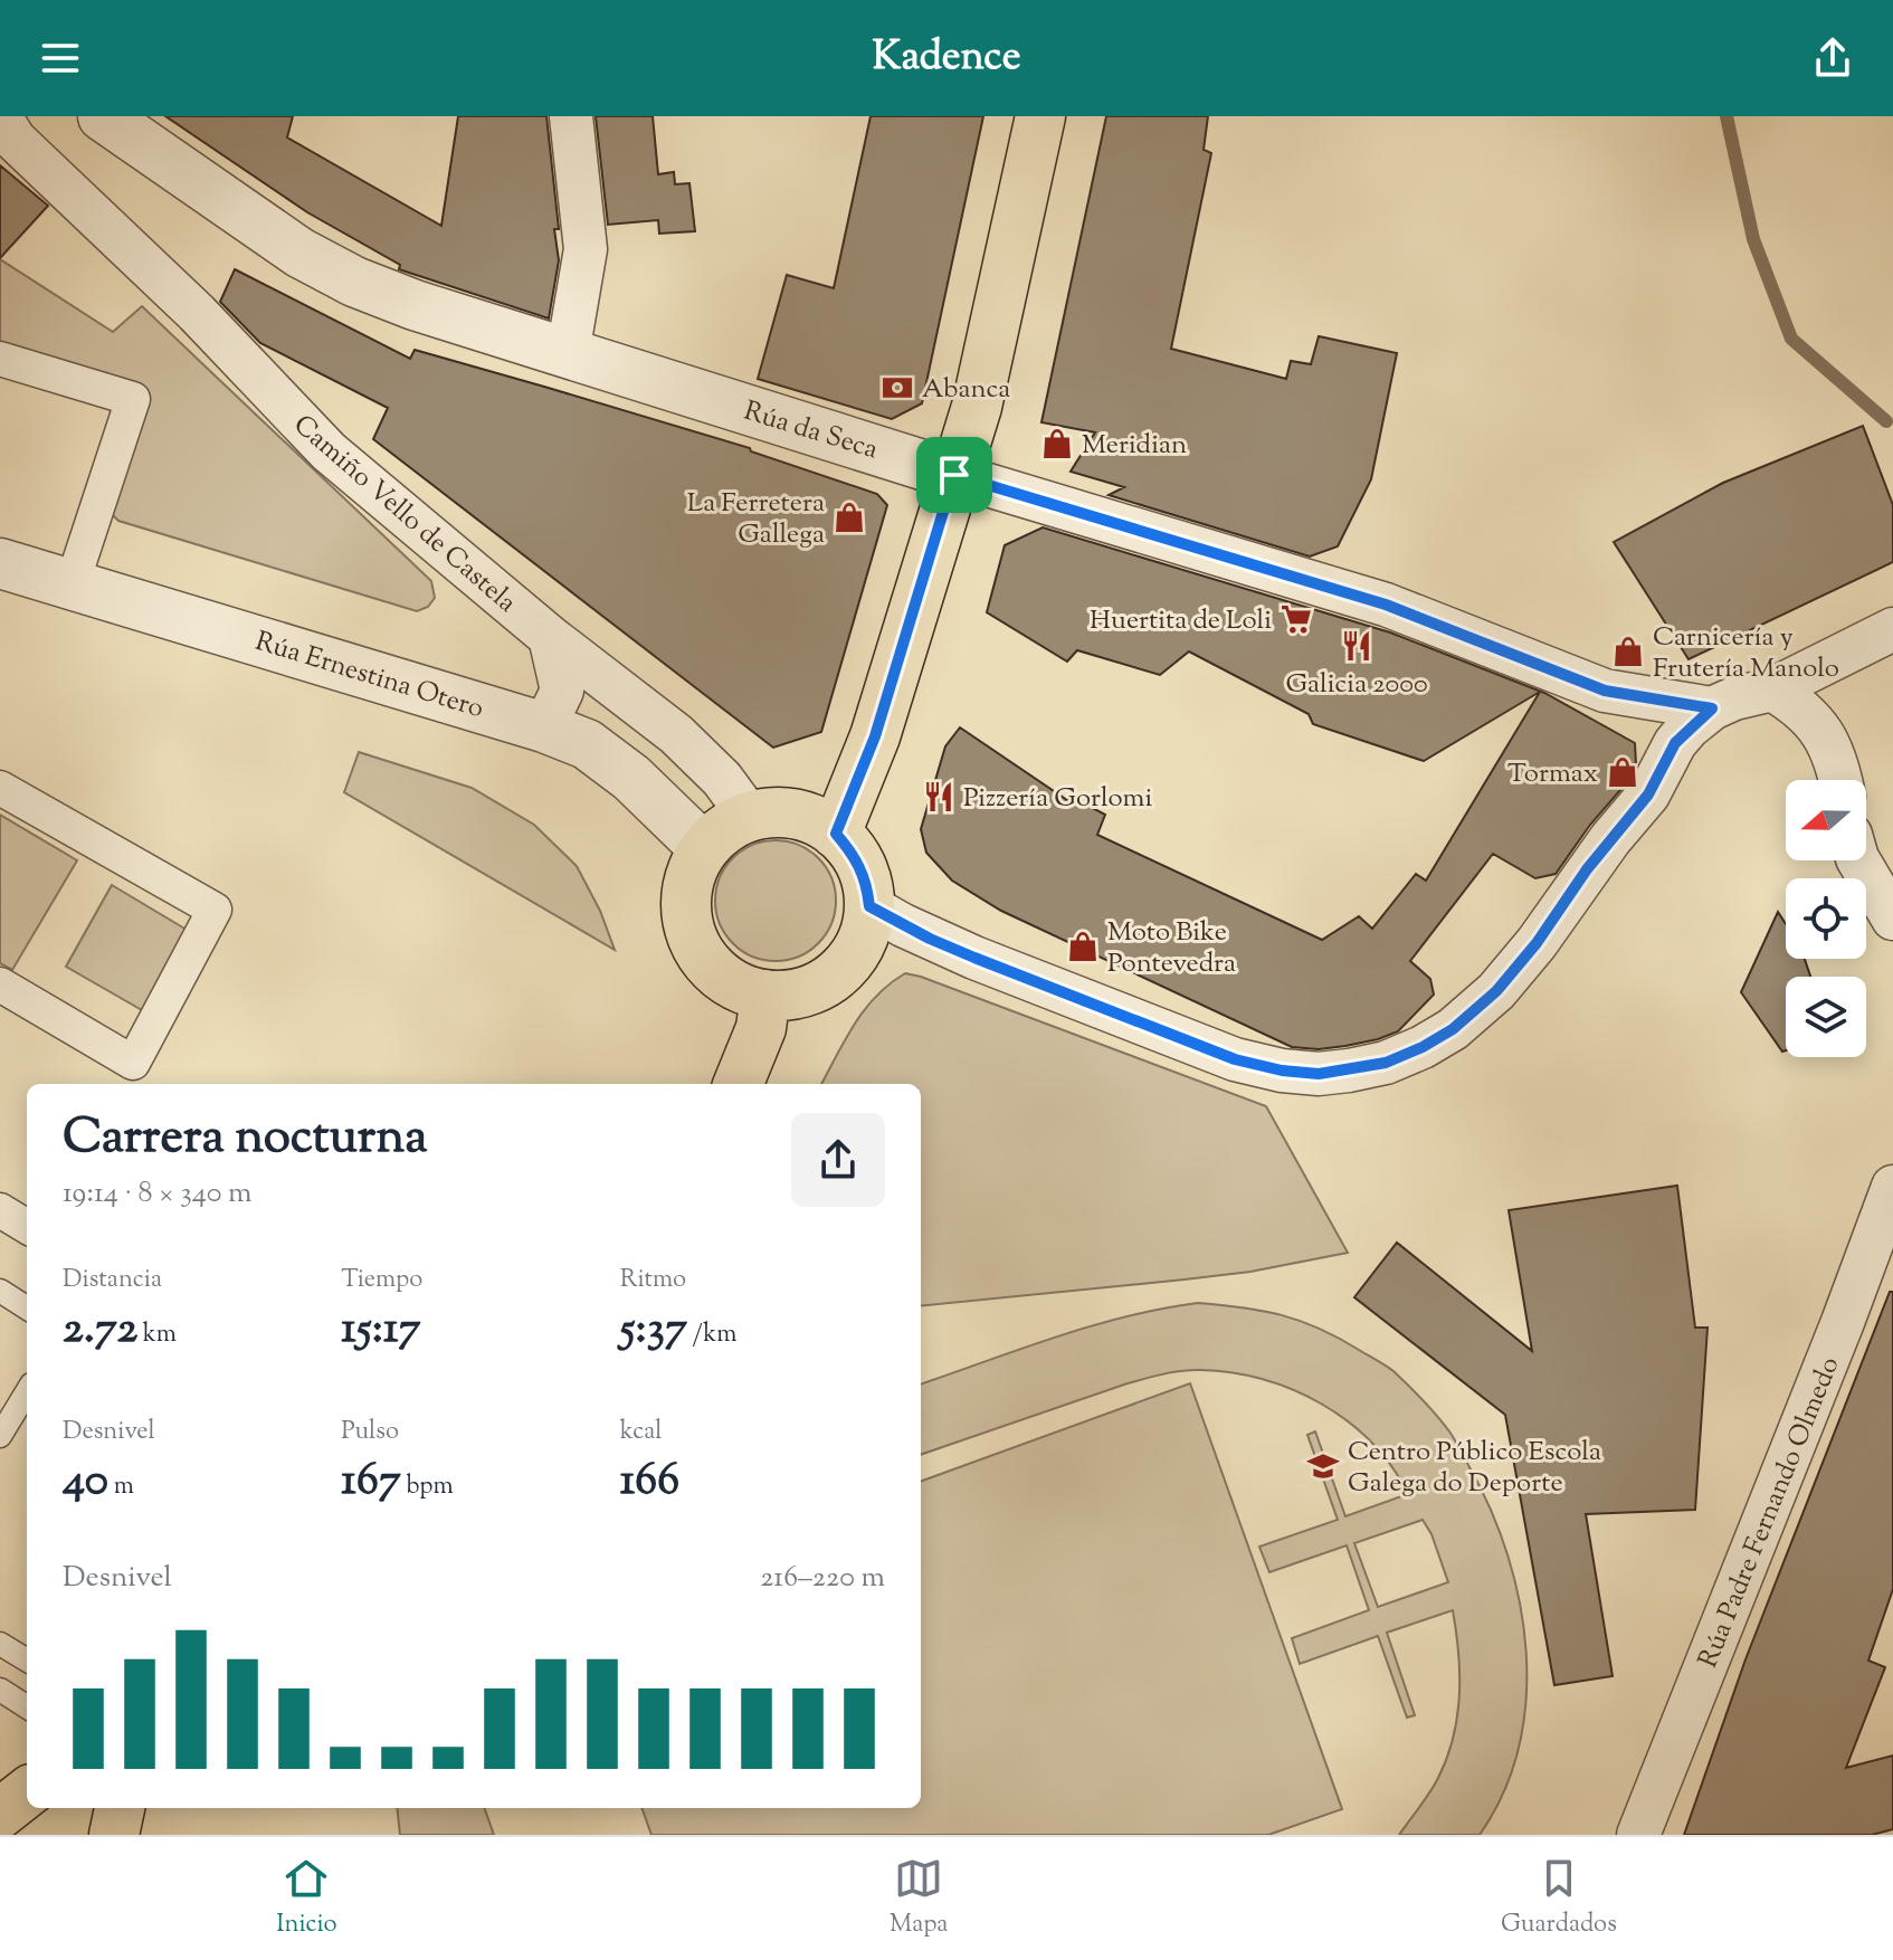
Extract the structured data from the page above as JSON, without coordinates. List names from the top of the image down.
{
  "streets": {
    "street": [
      "Rúa da Seca",
      "Camiño Vello de Castela",
      "Rúa Ernestina Otero",
      "Rúa Padre Fernando Olmedo"
    ]
  },
  "crossings": [
    ["Camiño Vello de Castela", "Rúa Ernestina Otero"]
  ],
  "places": {
    "bank": ["Abanca"],
    "shop": [
      "Meridian",
      "La Ferretera Gallega",
      "Carnicería y Frutería Manolo",
      "Tormax",
      "Moto Bike Pontevedra"
    ],
    "supermarket": ["Huertita de Loli"],
    "restaurant": ["Galicia 2000", "Pizzería Gorlomi"],
    "school or university": ["Centro Público Escola Galega do Deporte"]
  },
  "north": "left",
  "page": {
    "header": "Kadence",
    "heading": ["Carrera nocturna", "19:14 · 8 × 340 m"],
    "stats": [
      ["Distancia", "2.72 km"],
      ["Tiempo", "15:17"],
      ["Ritmo", "5:37 /km"],
      ["Desnivel", "40 m"],
      ["Pulso", "167 bpm"],
      ["kcal", "166"]
    ],
    "chart": ["Desnivel", "216–220 m"],
    "tabs": ["Inicio", "Mapa", "Guardados"]
  }
}
